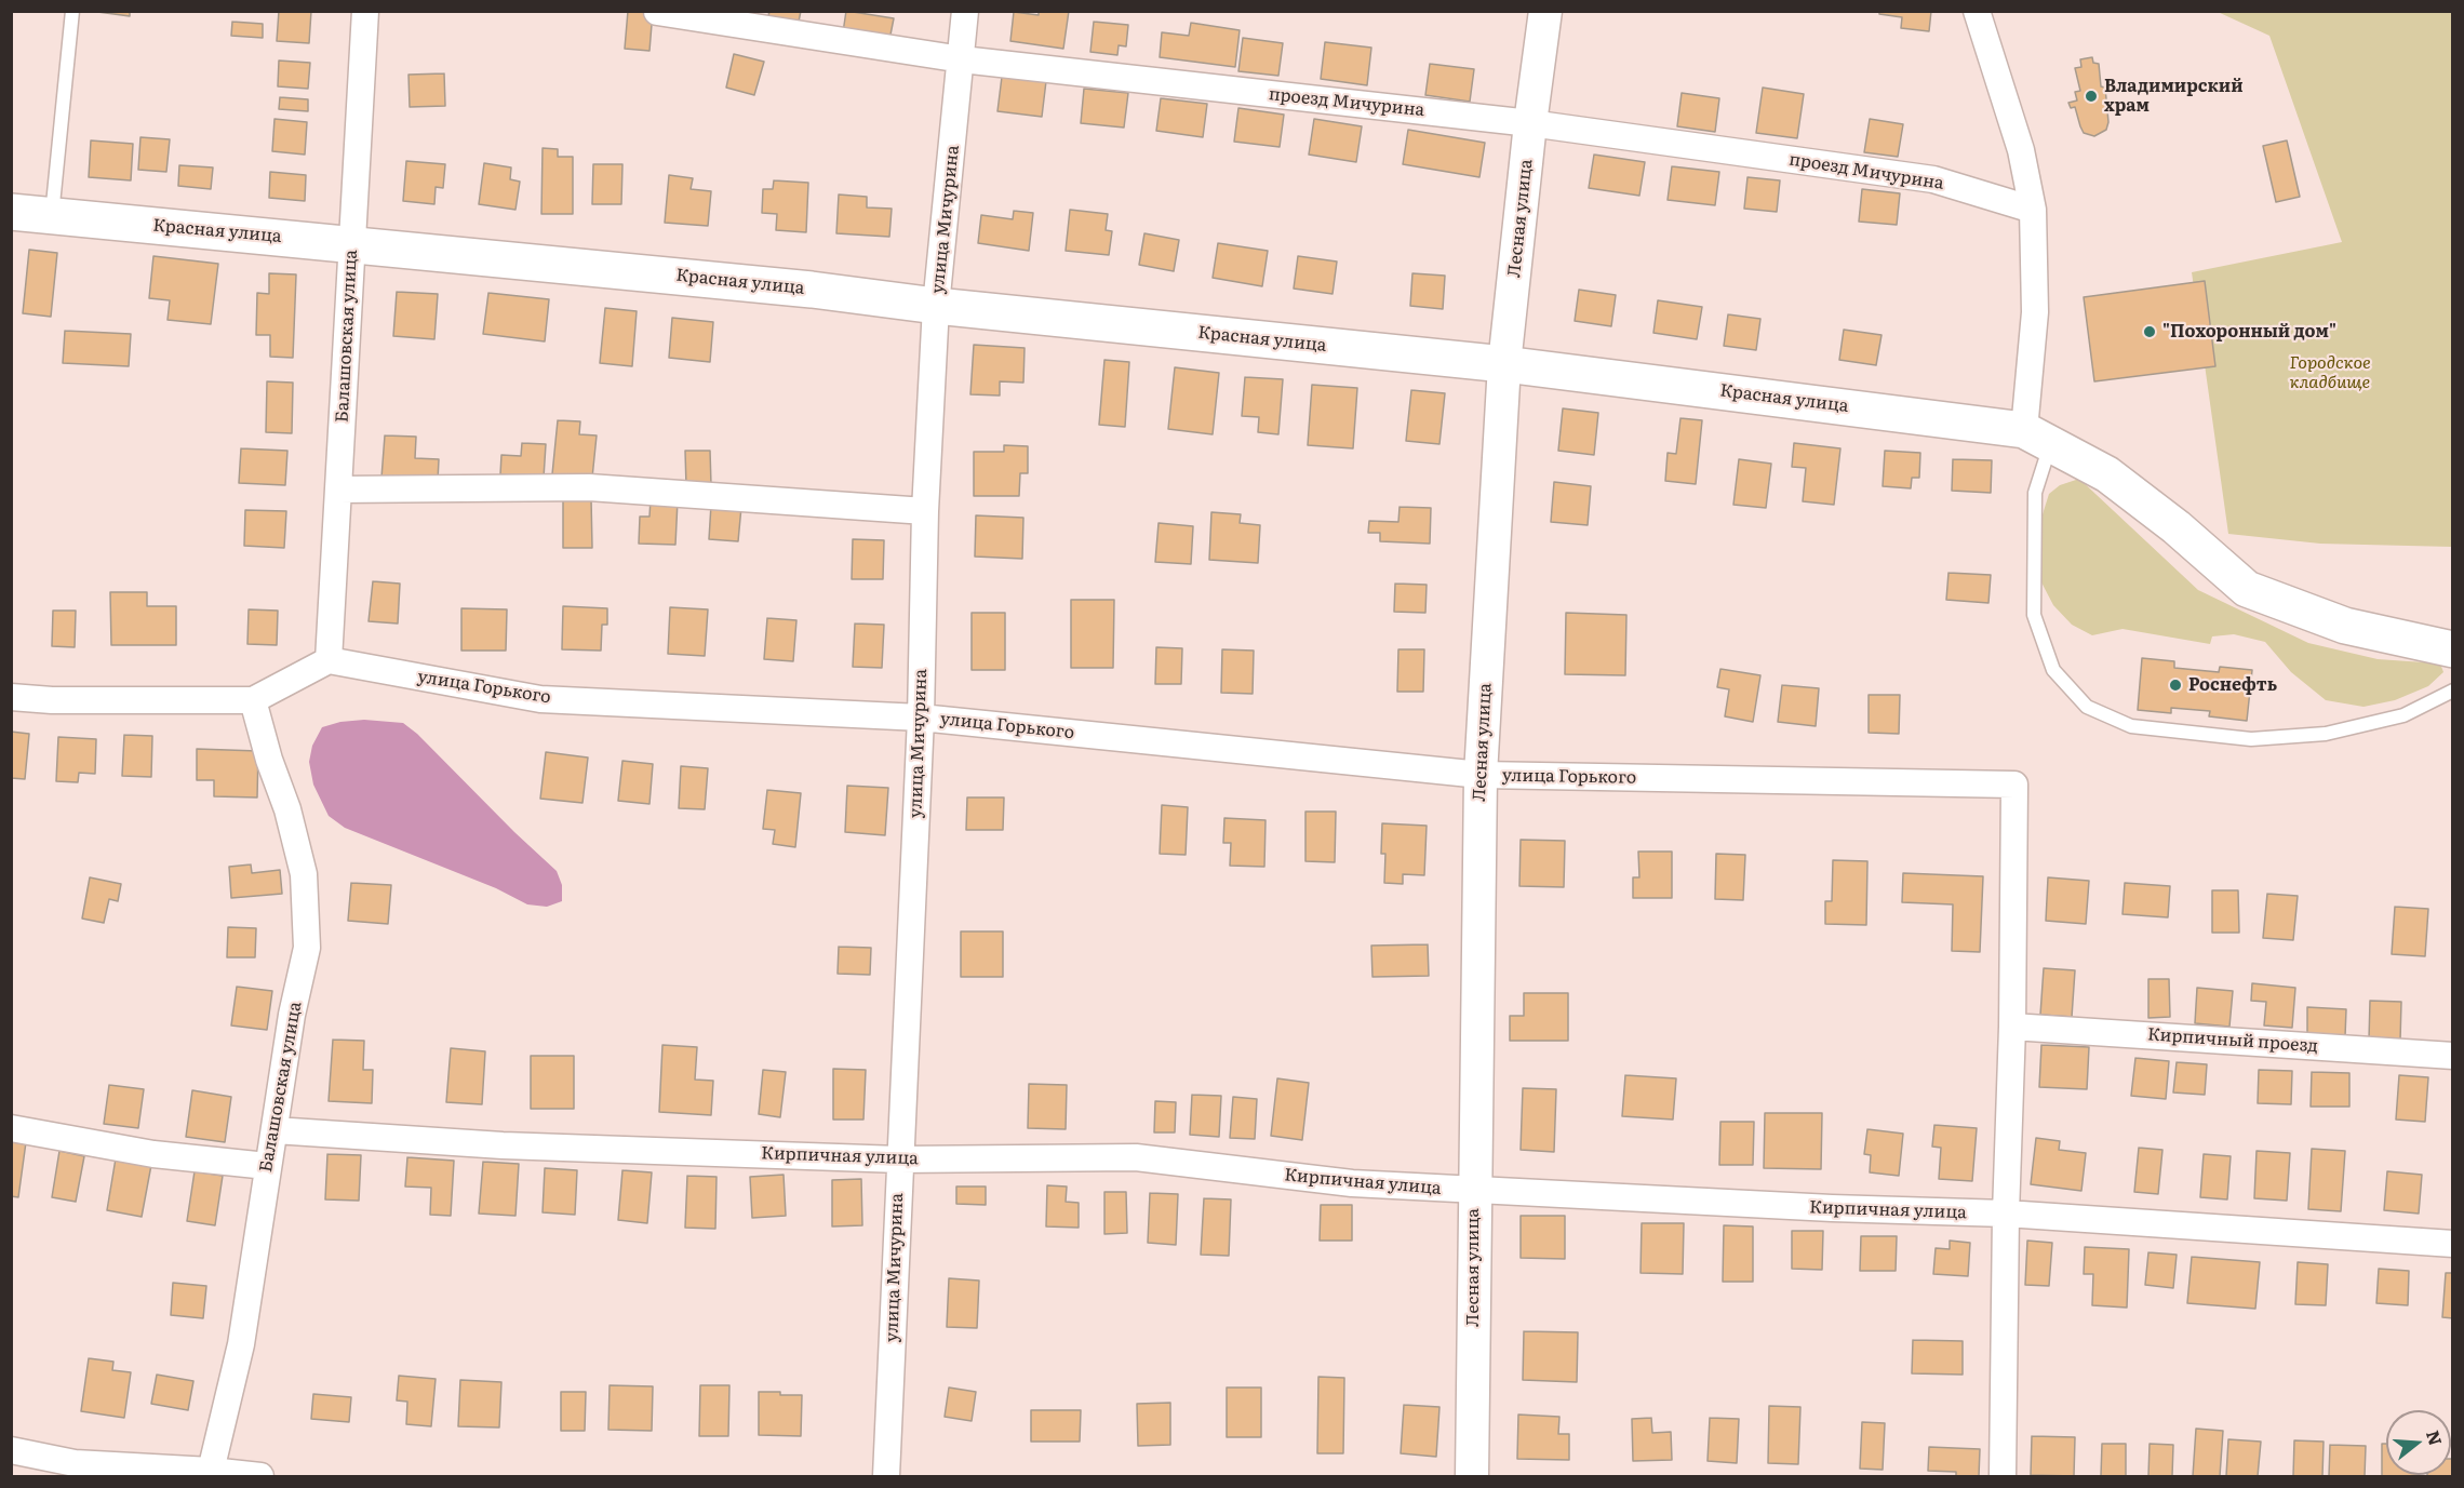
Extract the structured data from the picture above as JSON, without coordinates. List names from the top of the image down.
{
  "streets": {
    "main road": ["Красная улица"],
    "street": [
      "проезд Мичурина",
      "Лесная улица",
      "улица Мичурина",
      "Балашовская улица",
      "улица Горького",
      "Кирпичный проезд",
      "Кирпичная улица"
    ]
  },
  "crossings": [
    ["проезд Мичурина", "Лесная улица"],
    ["проезд Мичурина", "улица Мичурина"],
    ["Лесная улица", "Красная улица"],
    ["Лесная улица", "улица Горького"],
    ["Лесная улица", "Кирпичная улица"],
    ["улица Мичурина", "Красная улица"],
    ["улица Мичурина", "улица Горького"],
    ["улица Мичурина", "Кирпичная улица"],
    ["Красная улица", "Балашовская улица"],
    ["Балашовская улица", "улица Горького"],
    ["Балашовская улица", "Кирпичная улица"],
    ["улица Горького", "Кирпичный проезд"]
  ],
  "parks": ["Городское кладбище"],
  "places": ["Владимирский храм", "\"Похоронный дом\"", "Роснефть"],
  "north": "right"
}
